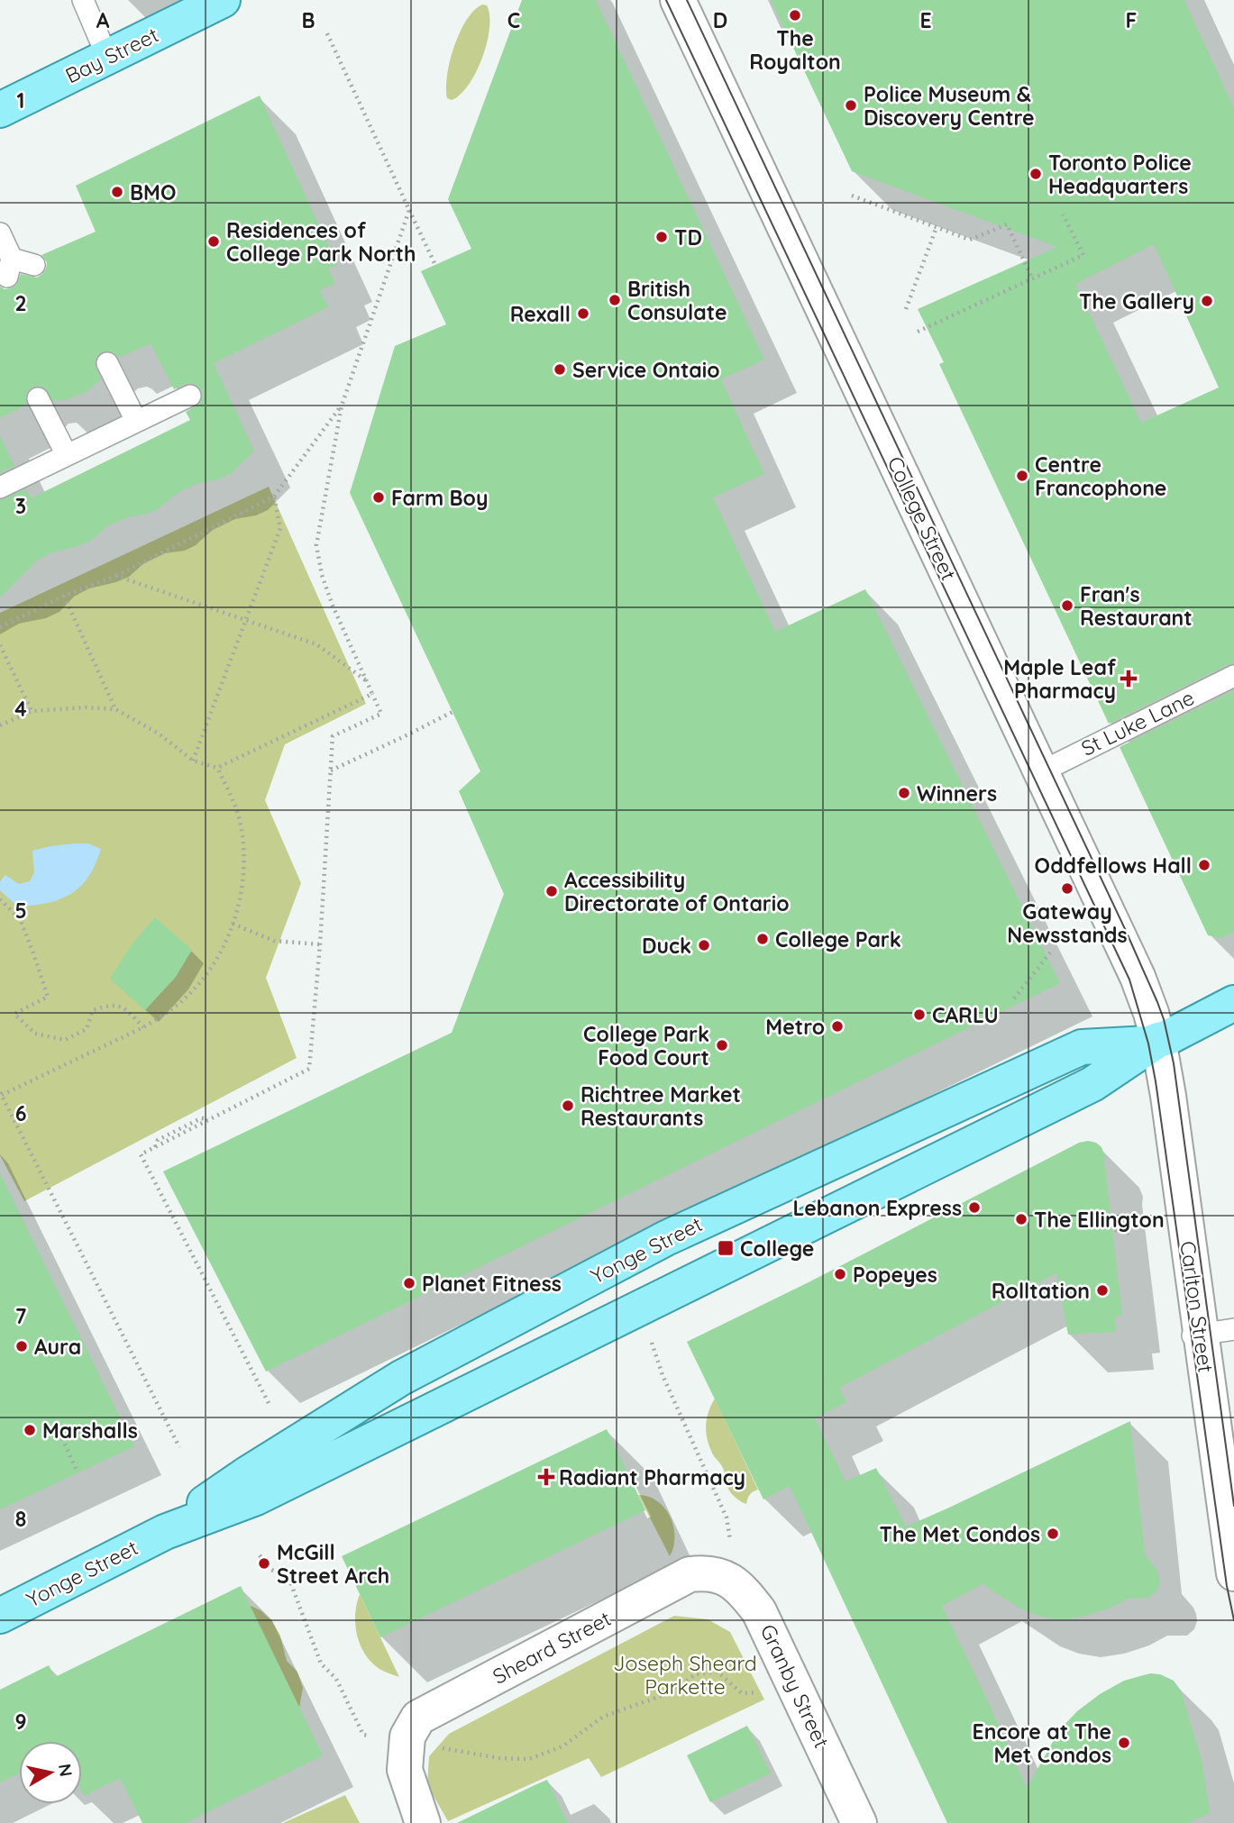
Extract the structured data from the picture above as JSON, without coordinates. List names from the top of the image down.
{
  "streets": {
    "main road": [
      "Bay Street",
      "College Street",
      "Yonge Street",
      "Carlton Street",
      "Sheard Street",
      "Granby Street"
    ],
    "lane": ["St Luke Lane"]
  },
  "crossings": [
    ["College Street", "St Luke Lane"],
    ["College Street", "Yonge Street"],
    ["College Street", "Carlton Street"],
    ["Yonge Street", "Carlton Street"],
    ["Sheard Street", "Granby Street"]
  ],
  "parks": ["Joseph Sheard Parkette"],
  "places": {
    "other": [
      "The Royalton",
      "Police Museum & Discovery Centre",
      "Toronto Police Headquarters",
      "BMO",
      "TD",
      "Residences of College Park North",
      "British Consulate",
      "The Gallery",
      "Rexall",
      "Service Ontaio",
      "Centre Francophone",
      "Farm Boy",
      "Fran's Restaurant",
      "Winners",
      "Oddfellows Hall",
      "Gateway Newsstands",
      "Accessibility Directorate of Ontario",
      "College Park",
      "Duck",
      "CARLU",
      "Metro",
      "College Park Food Court",
      "Richtree Market Restaurants",
      "Lebanon Express",
      "The Ellington",
      "Popeyes",
      "Planet Fitness",
      "Rolltation",
      "Aura",
      "Marshalls",
      "The Met Condos",
      "McGill Street Arch",
      "Encore at The Met Condos"
    ],
    "health": ["Maple Leaf Pharmacy", "Radiant Pharmacy"],
    "transit": ["College"]
  },
  "north": "right",
  "grid": {
    "columns": [
      "A",
      "B",
      "C",
      "D",
      "E",
      "F"
    ],
    "rows": [
      "1",
      "2",
      "3",
      "4",
      "5",
      "6",
      "7",
      "8",
      "9"
    ]
  }
}
